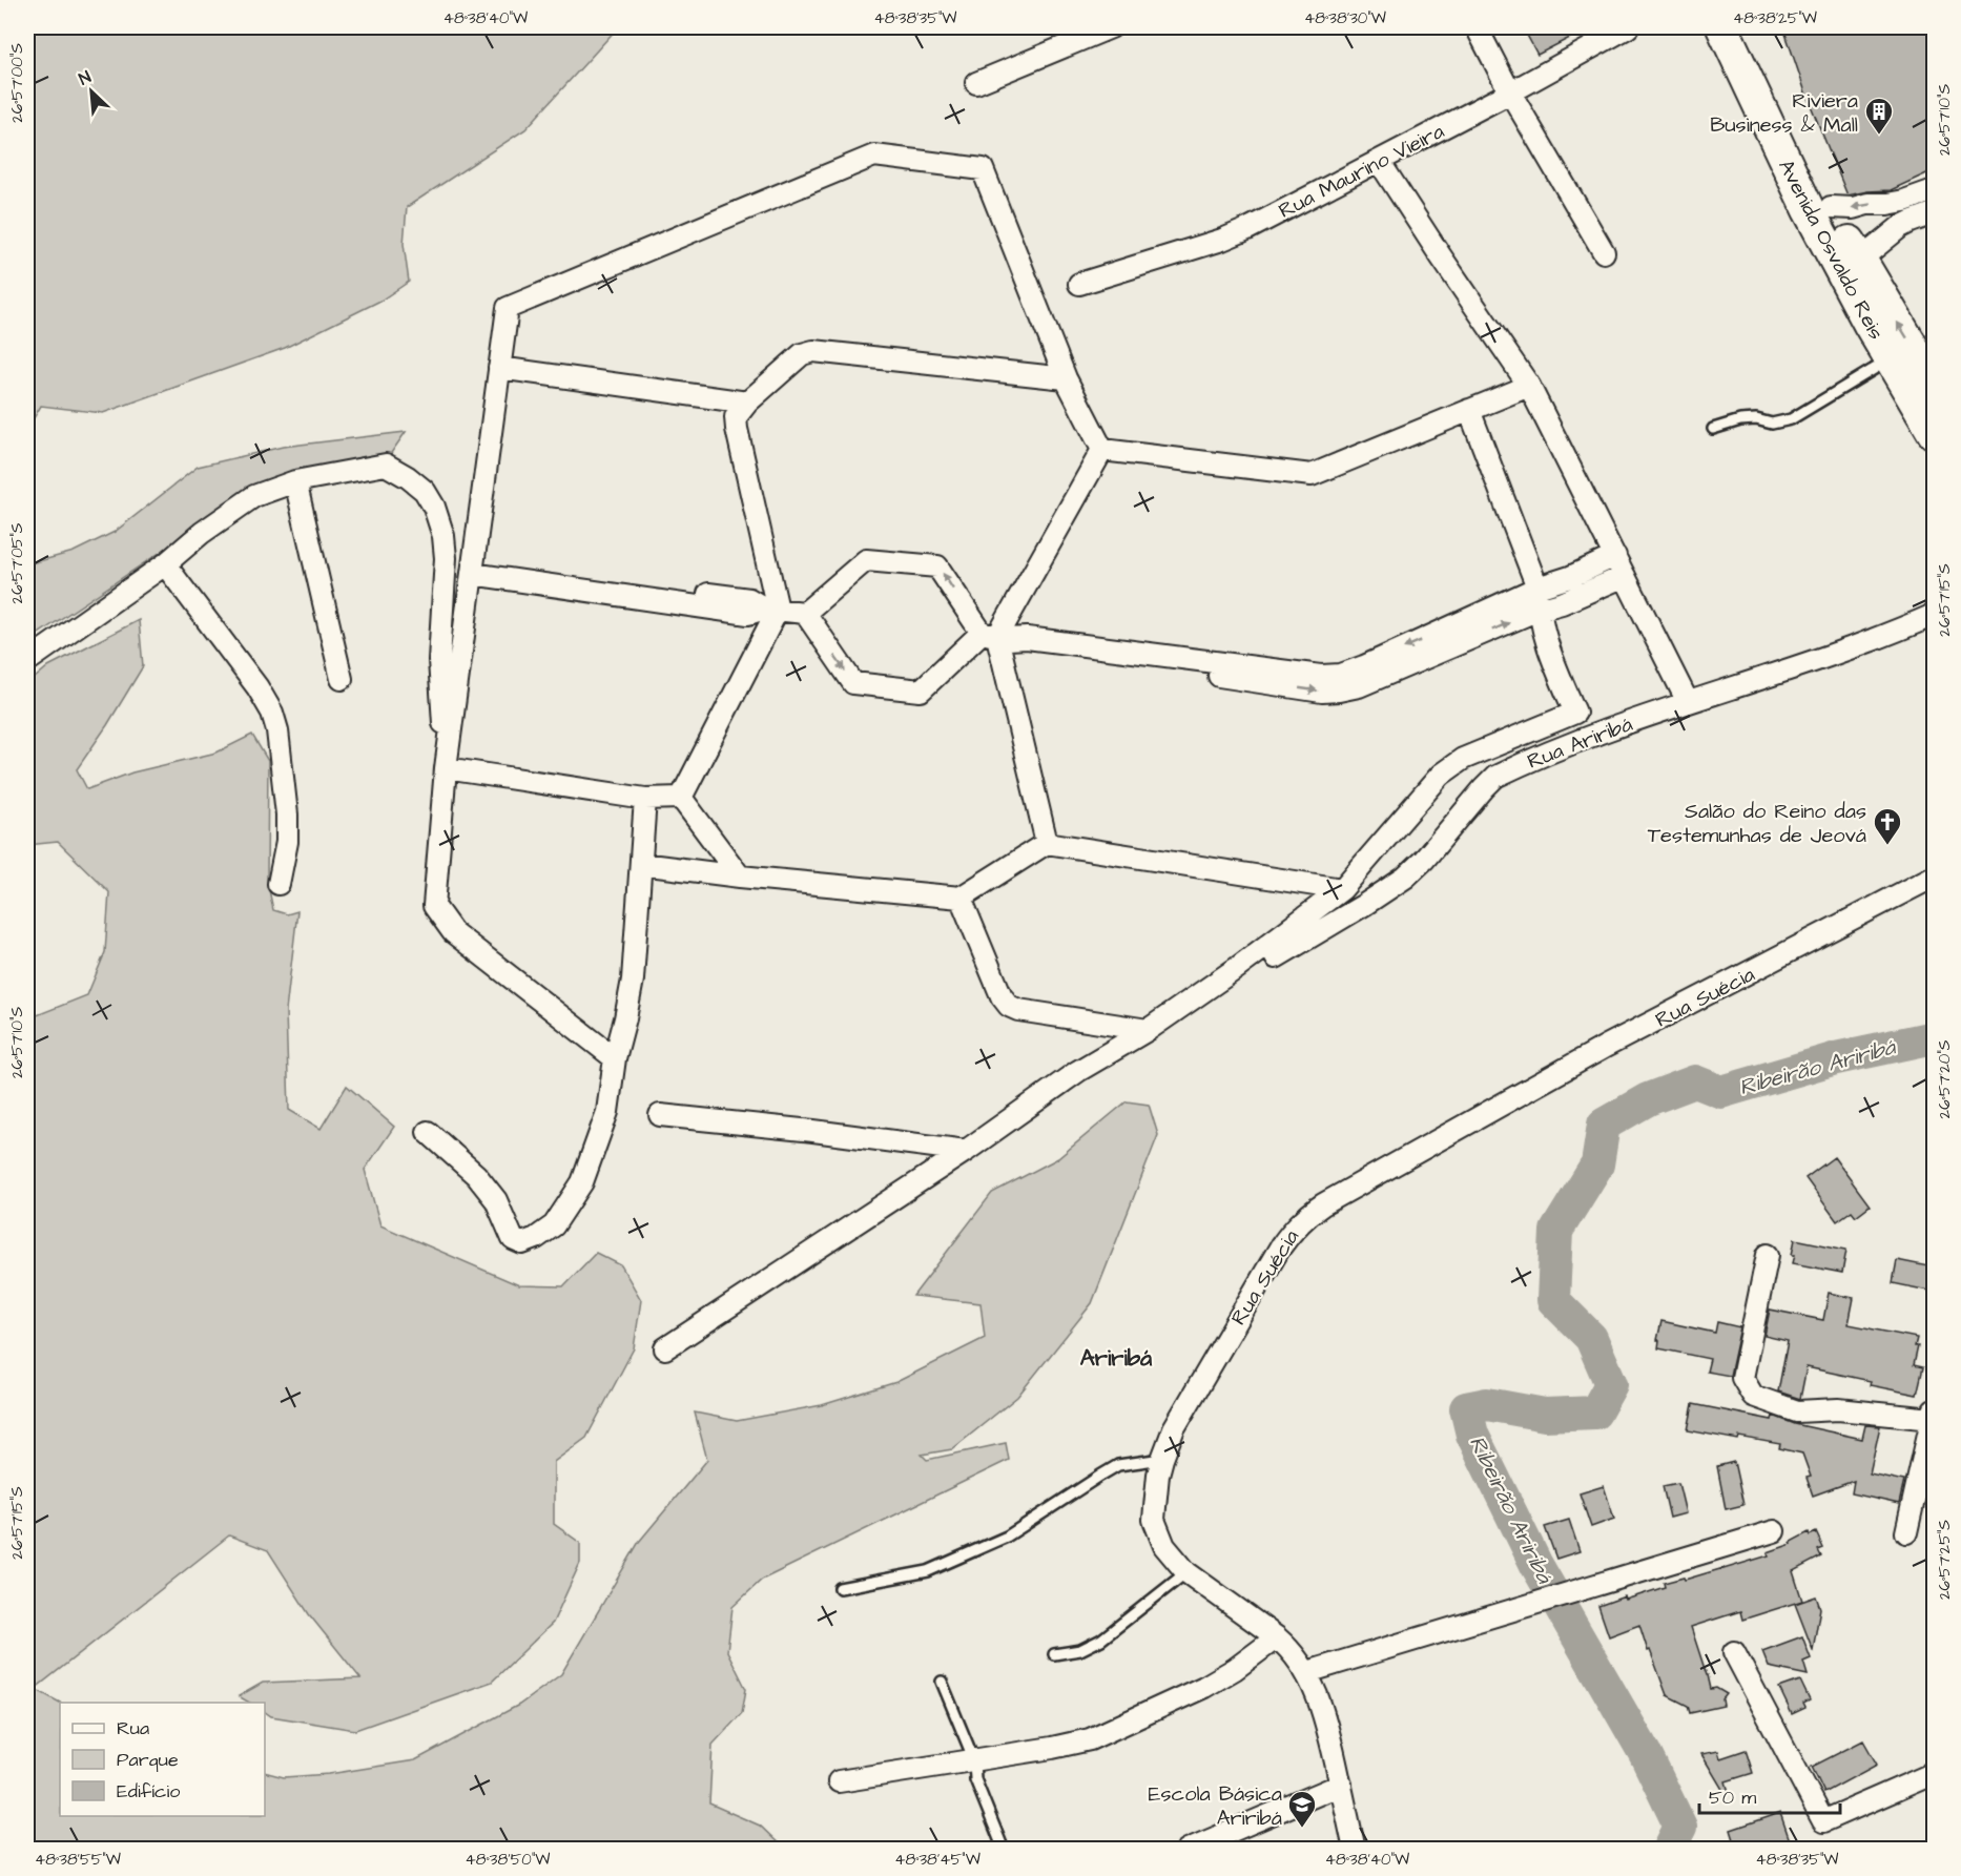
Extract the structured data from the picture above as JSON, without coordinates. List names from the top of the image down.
{
  "streets": {
    "main road": ["Avenida Osvaldo Reis"],
    "street": ["Rua Maurino Vieira", "Rua Ariribá", "Rua Suécia"]
  },
  "districts": ["Ariribá"],
  "water": ["Ribeirão Ariribá"],
  "places": {
    "building": ["Riviera Business & Mall"],
    "church": ["Salão do Reino das Testemunhas de Jeová"],
    "school or university": ["Escola Básica Ariribá"]
  },
  "legend": ["Rua", "Parque", "Edifício"],
  "scale_bar": "50 m",
  "north": "top left",
  "coordinates": [
    "48°38'40\"W",
    "48°38'35\"W",
    "48°38'30\"W",
    "48°38'25\"W",
    "26°57'00\"S",
    "26°57'10\"S",
    "26°57'05\"S",
    "26°57'15\"S",
    "26°57'20\"S",
    "26°57'25\"S",
    "48°38'55\"W",
    "48°38'50\"W",
    "48°38'45\"W"
  ]
}
